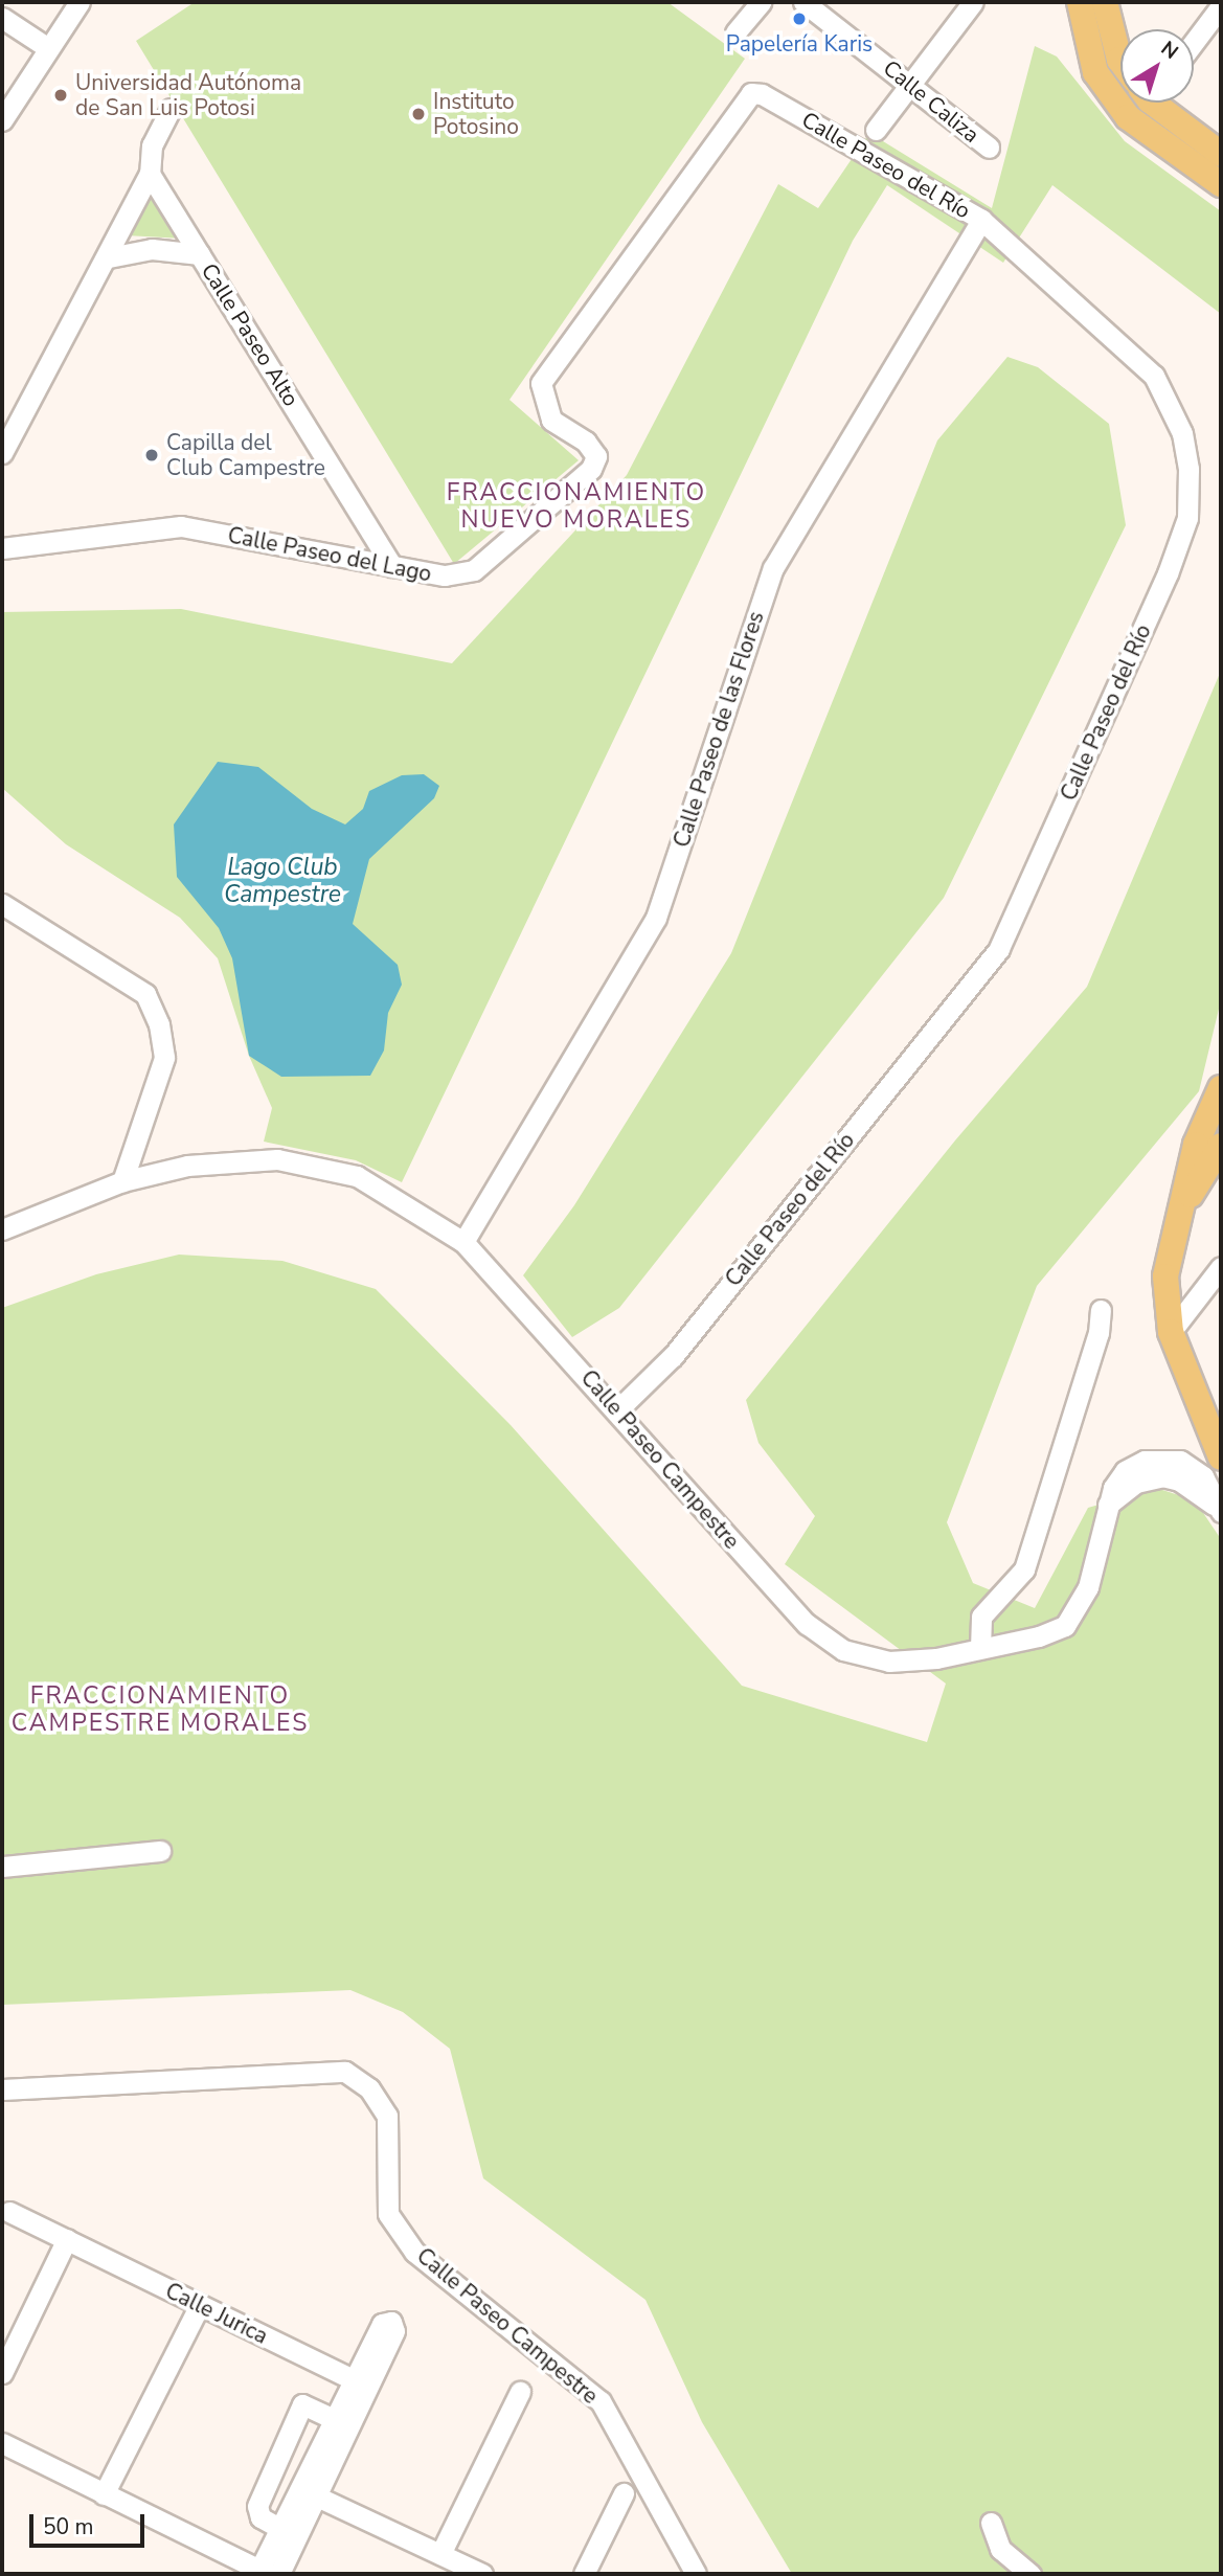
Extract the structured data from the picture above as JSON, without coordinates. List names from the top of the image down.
{
  "streets": {
    "street": [
      "Calle Caliza",
      "Calle Paseo del Río",
      "Calle Paseo Alto",
      "Calle Paseo del Lago",
      "Calle Paseo de las Flores",
      "Calle Paseo Campestre",
      "Calle Jurica"
    ]
  },
  "crossings": [
    ["Calle Paseo del Río", "Calle Paseo del Lago"],
    ["Calle Paseo del Río", "Calle Paseo de las Flores"],
    ["Calle Paseo del Río", "Calle Paseo Campestre"],
    ["Calle Paseo Alto", "Calle Paseo del Lago"],
    ["Calle Paseo de las Flores", "Calle Paseo Campestre"]
  ],
  "districts": ["FRACCIONAMIENTO NUEVO MORALES", "FRACCIONAMIENTO CAMPESTRE MORALES"],
  "water": ["Lago Club Campestre"],
  "places": [
    "Papelería Karis",
    "Universidad Autónoma de San Luis Potosi",
    "Instituto Potosino",
    "Capilla del Club Campestre"
  ],
  "scale_bar": "50 m",
  "north": "top right"
}
